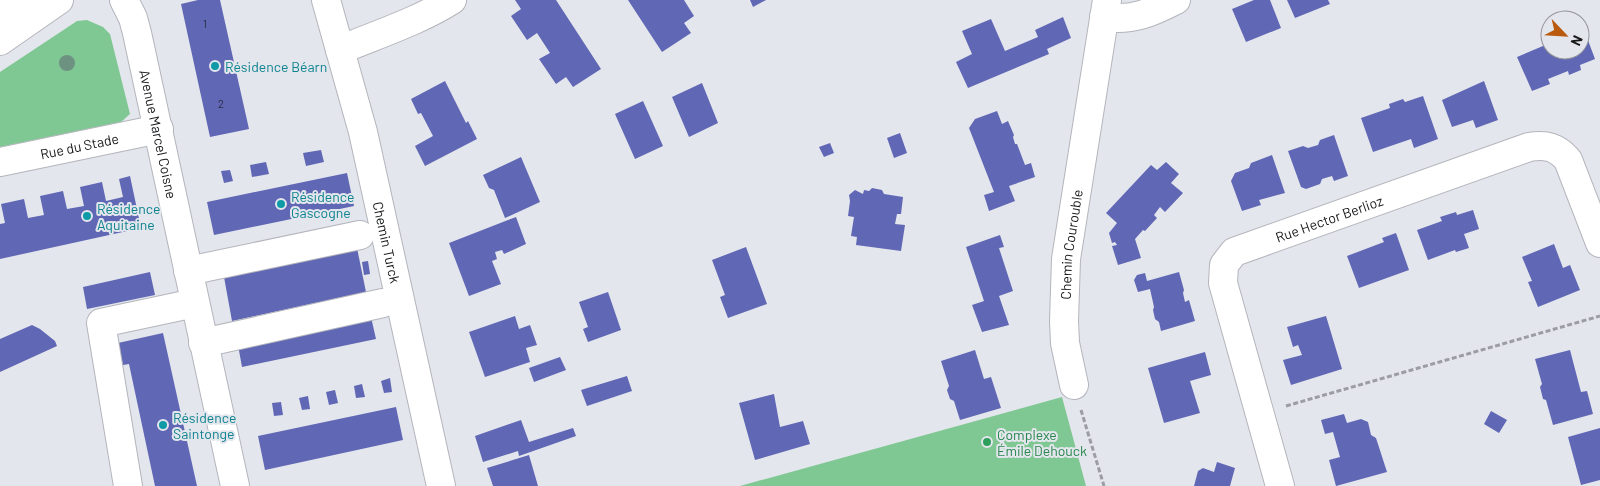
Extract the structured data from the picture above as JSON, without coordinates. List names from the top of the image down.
{
  "streets": {
    "street": [
      "Avenue Marcel Coisne",
      "Rue du Stade",
      "Rue Hector Berlioz",
      "Chemin Turck",
      "Chemin Courouble"
    ]
  },
  "crossings": [
    ["Avenue Marcel Coisne", "Rue du Stade"]
  ],
  "places": [
    "Résidence Béarn",
    "Résidence Gascogne",
    "Résidence Aquitaine",
    "Résidence Saintonge",
    "Complexe Émile Dehouck"
  ],
  "house_numbers": ["1", "2"],
  "north": "bottom right"
}
